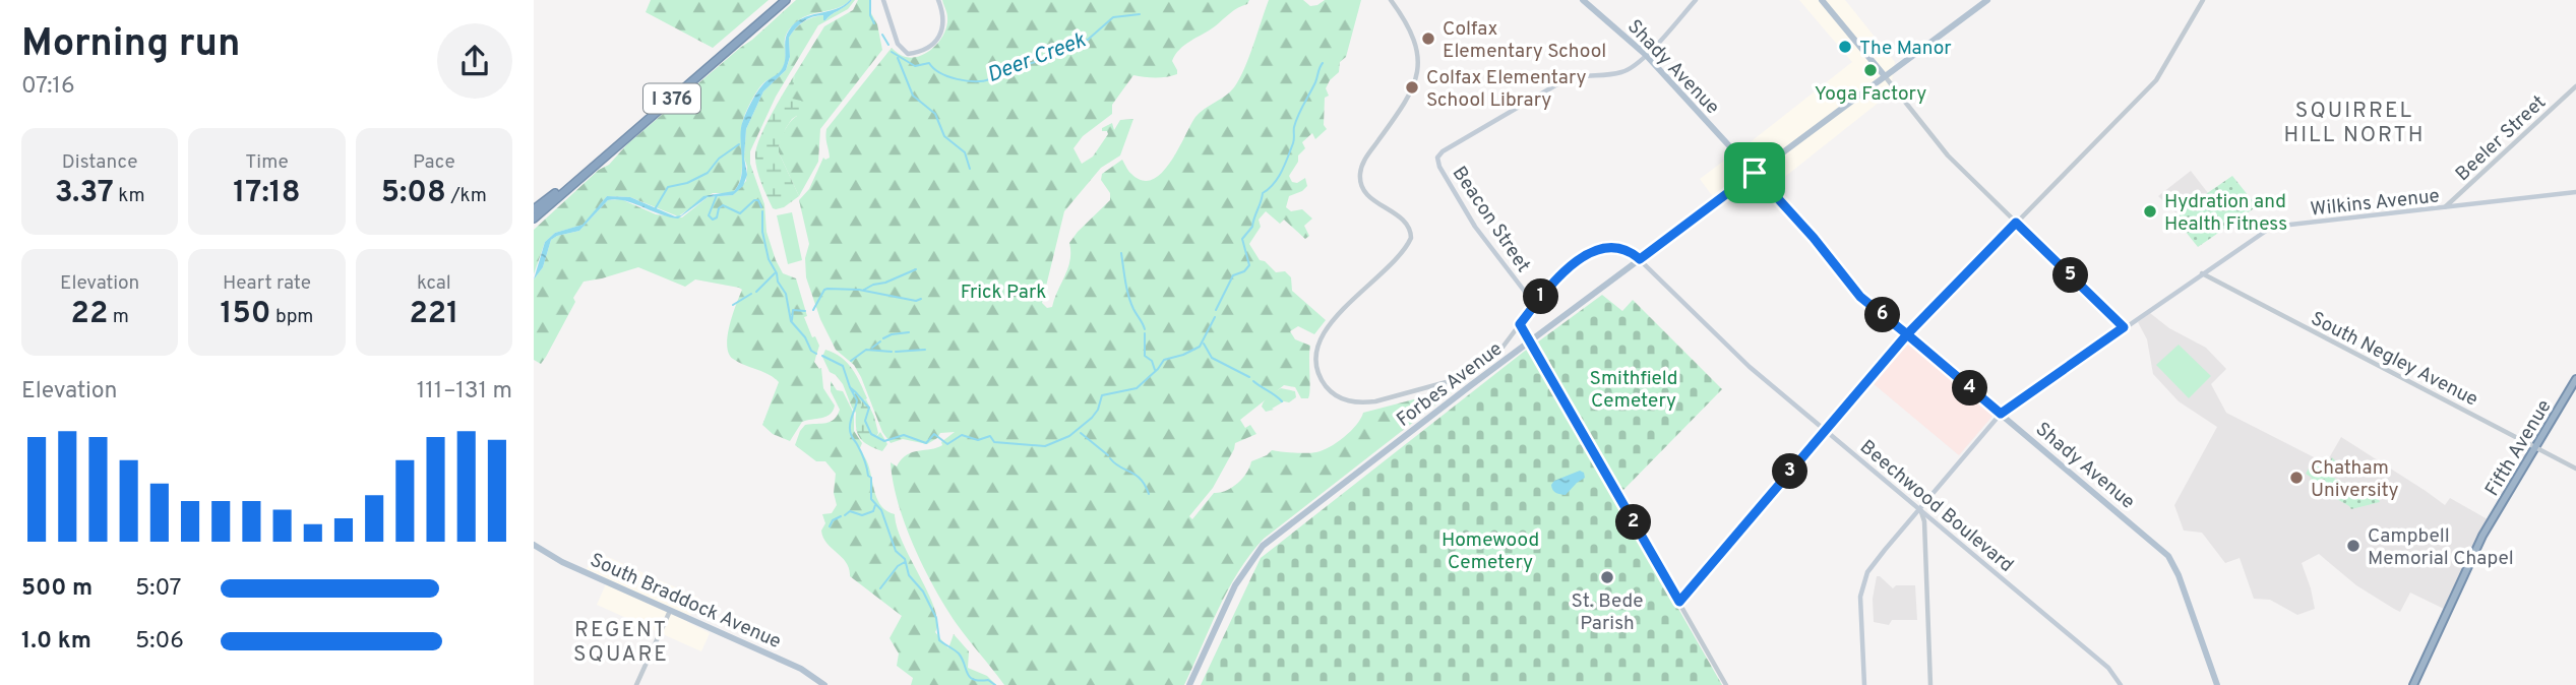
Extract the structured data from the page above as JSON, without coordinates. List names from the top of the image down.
{
  "streets": {
    "highway": ["I 376", "Fifth Avenue"],
    "main road": [
      "Shady Avenue",
      "Wilkins Avenue",
      "Beacon Street",
      "Forbes Avenue",
      "Beechwood Boulevard",
      "South Braddock Avenue"
    ],
    "street": ["Beeler Street", "South Negley Avenue"]
  },
  "crossings": [
    ["Shady Avenue", "Wilkins Avenue"],
    ["Shady Avenue", "Beacon Street"],
    ["Shady Avenue", "Forbes Avenue"],
    ["Beeler Street", "Wilkins Avenue"],
    ["Wilkins Avenue", "South Negley Avenue"],
    ["Wilkins Avenue", "Beechwood Boulevard"],
    ["Beacon Street", "Beechwood Boulevard"],
    ["South Negley Avenue", "Fifth Avenue"],
    ["Forbes Avenue", "Beechwood Boulevard"]
  ],
  "districts": ["SQUIRREL HILL NORTH", "REGENT SQUARE"],
  "water": ["Deer Creek"],
  "parks": ["Frick Park", "Smithfield Cemetery", "Homewood Cemetery"],
  "places": [
    "Colfax Elementary School",
    "The Manor",
    "Yoga Factory",
    "Colfax Elementary School Library",
    "Hydration and Health Fitness",
    "Chatham University",
    "Campbell Memorial Chapel",
    "St. Bede Parish"
  ],
  "page": {
    "heading": ["Morning run", "07:16"],
    "stats": [
      ["Distance", "3.37 km"],
      ["Time", "17:18"],
      ["Pace", "5:08 /km"],
      ["Elevation", "22 m"],
      ["Heart rate", "150 bpm"],
      ["kcal", "221"]
    ],
    "pins": [
      "5",
      "1",
      "6",
      "4",
      "3",
      "2"
    ],
    "chart": ["Elevation", "111–131 m"],
    "list": [
      {
        "name": "500 m",
        "note": "5:07"
      },
      {
        "name": "1.0 km",
        "note": "5:06"
      }
    ]
  }
}
